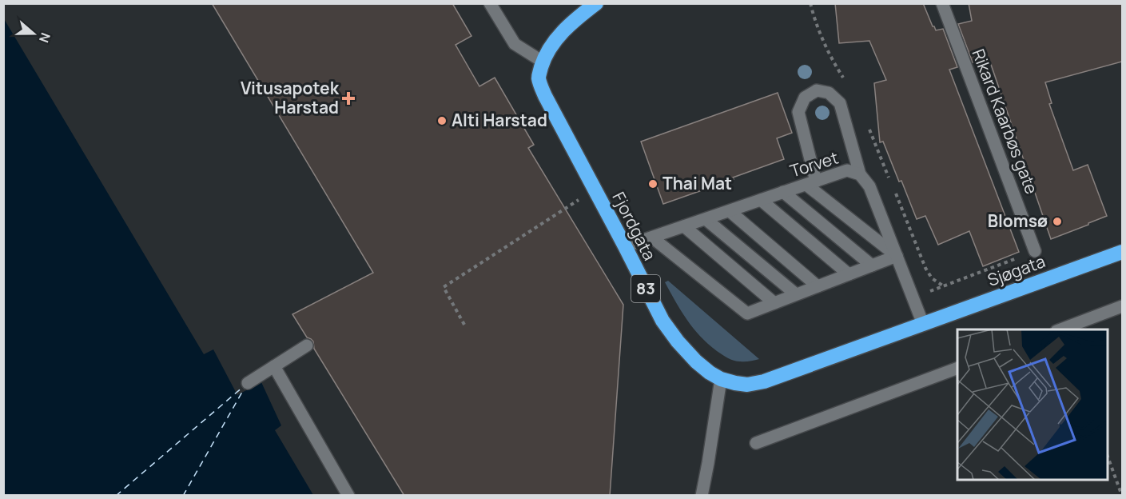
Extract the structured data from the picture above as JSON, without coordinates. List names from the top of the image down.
{
  "streets": {
    "highway": ["Fjordgata", "Sjøgata", "83"],
    "street": ["Rikard Kaarbøs gate", "Torvet"]
  },
  "crossings": [
    ["Torvet", "Fjordgata"],
    ["Torvet", "Sjøgata"],
    ["Fjordgata", "Sjøgata"]
  ],
  "places": {
    "health": ["Vitusapotek Harstad"],
    "other": ["Alti Harstad", "Thai Mat", "Blomsø"]
  },
  "north": "right"
}
